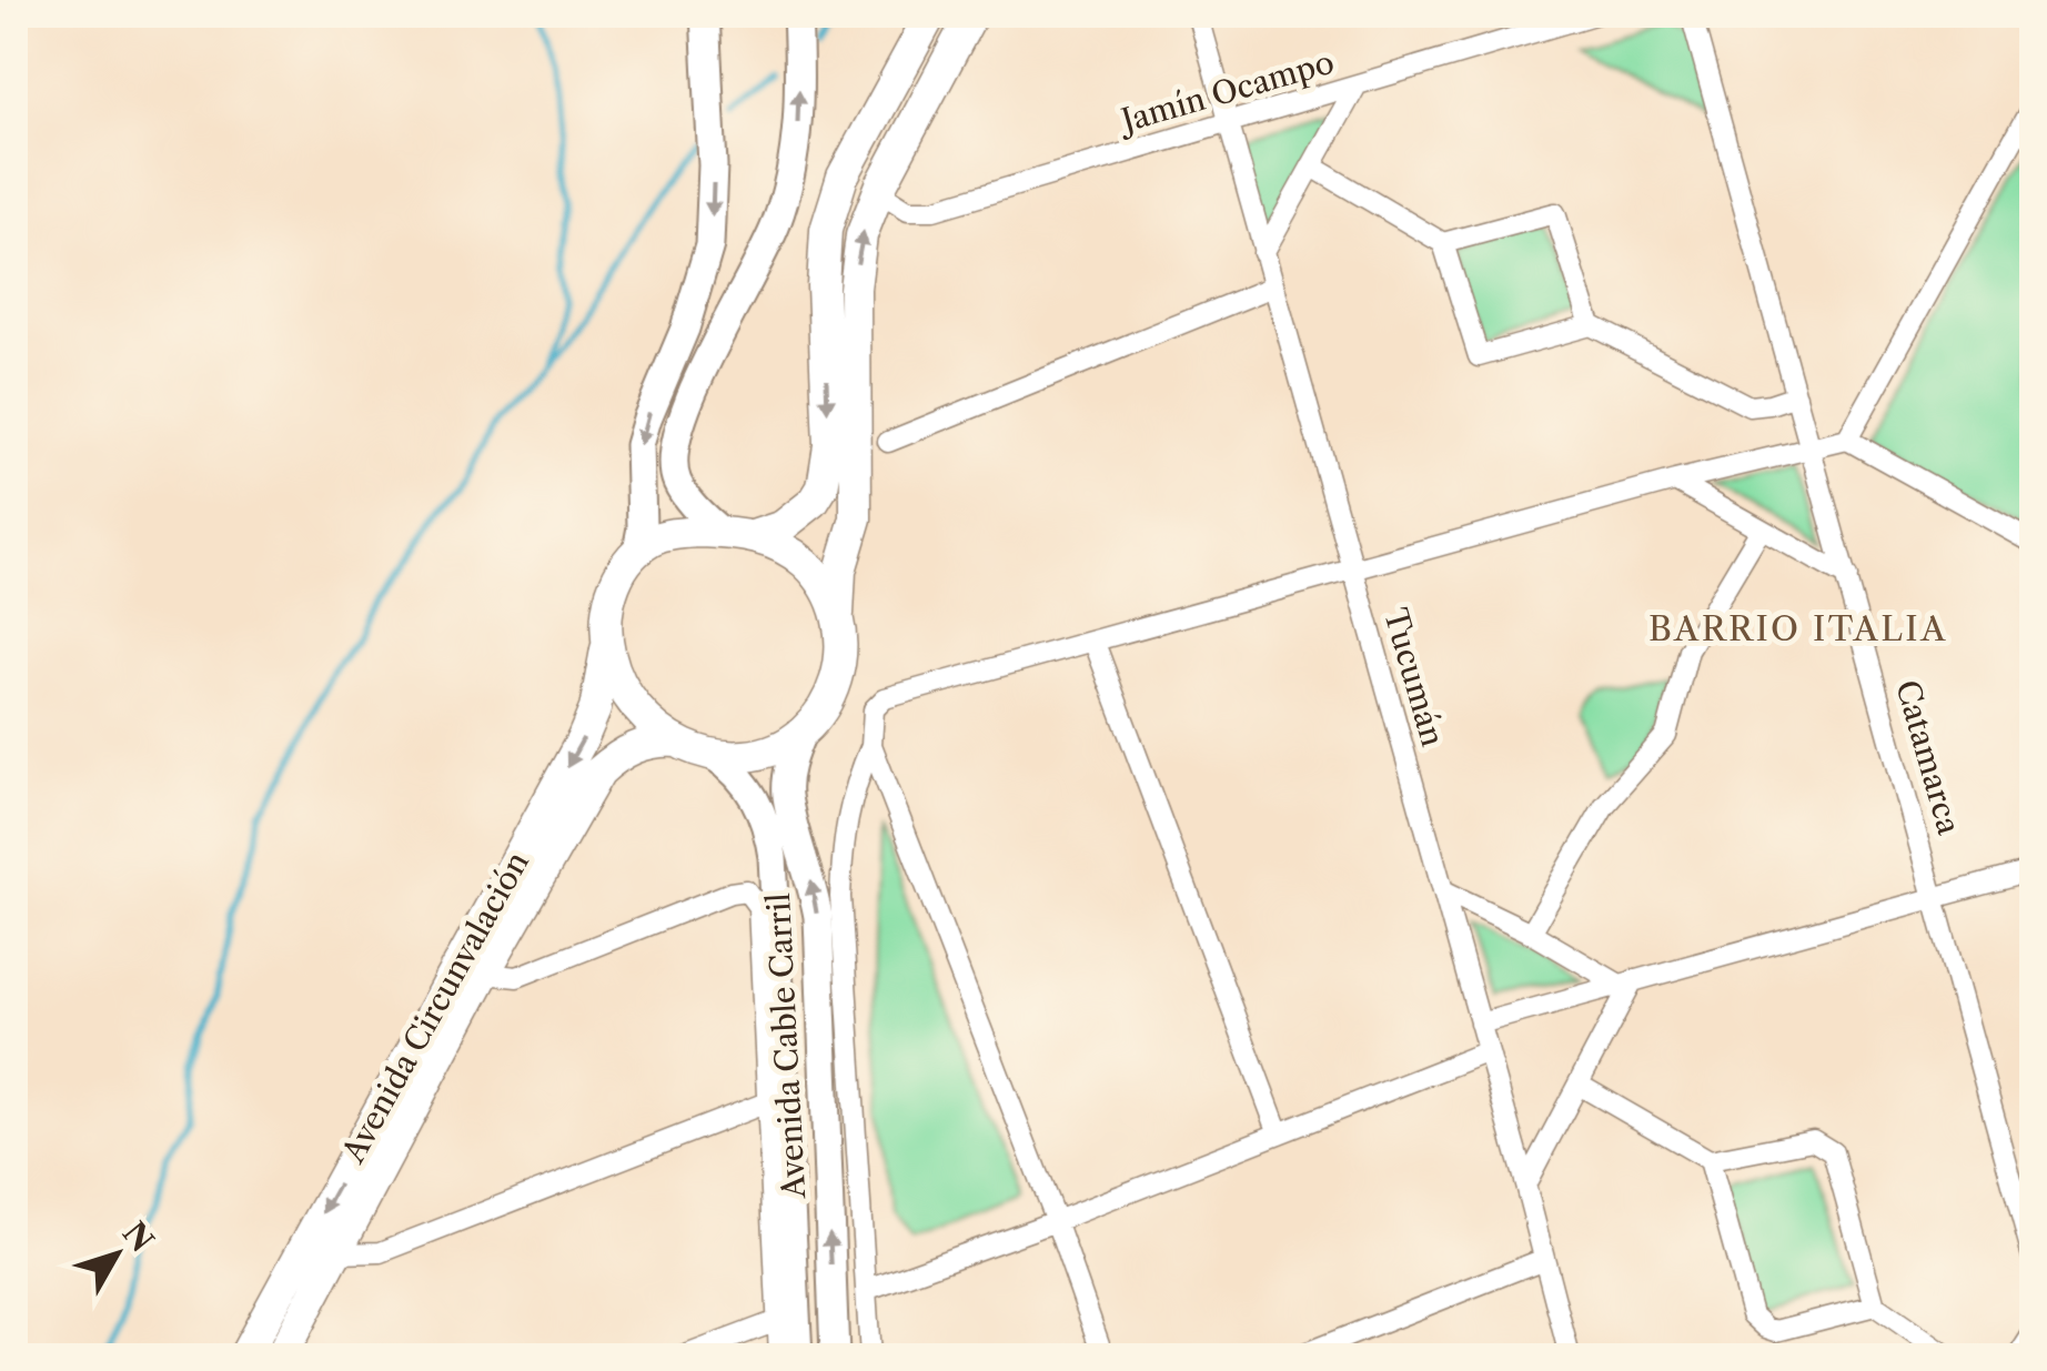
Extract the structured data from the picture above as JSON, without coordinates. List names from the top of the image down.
{
  "streets": {
    "main road": ["Avenida Circunvalación", "Avenida Cable Carril"],
    "street": ["Jamín Ocampo", "Tucumán", "Catamarca"]
  },
  "crossings": [
    ["Jamín Ocampo", "Tucumán"],
    ["Avenida Circunvalación", "Avenida Cable Carril"]
  ],
  "districts": ["BARRIO ITALIA"],
  "north": "top right"
}
